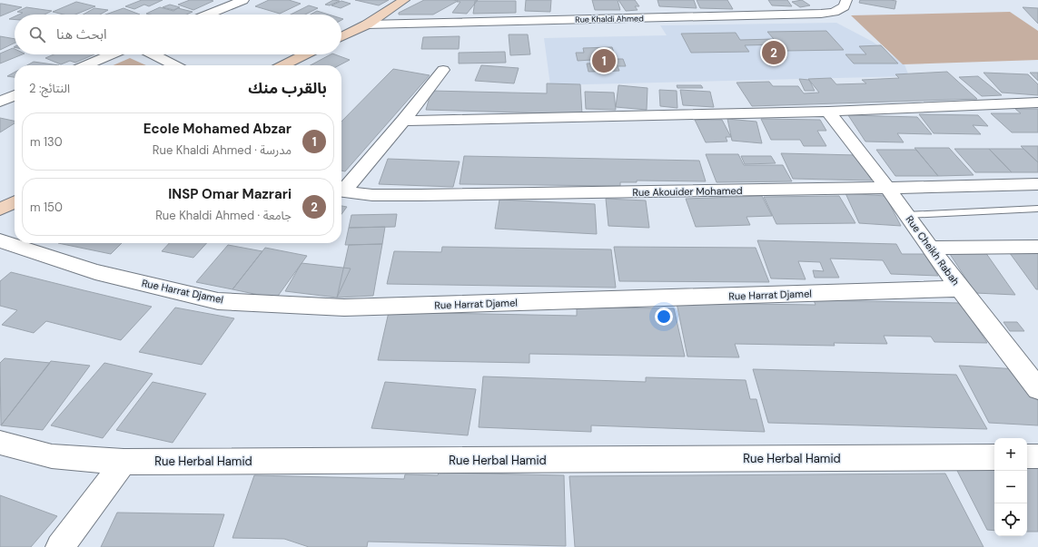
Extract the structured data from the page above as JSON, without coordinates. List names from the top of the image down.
{
  "streets": {
    "street": [
      "Rue Khaldi Ahmed",
      "Rue Akouider Mohamed",
      "Rue Cheikh Rabah",
      "Rue Harrat Djamel",
      "Rue Herbal Hamid"
    ]
  },
  "crossings": [
    ["Rue Akouider Mohamed", "Rue Cheikh Rabah"],
    ["Rue Cheikh Rabah", "Rue Harrat Djamel"]
  ],
  "page": {
    "search": "ابحث هنا",
    "pins": ["2", "1"],
    "heading": ["بالقرب منك", "النتائج: 2"],
    "list": [
      {
        "mark": "1",
        "name": "Ecole Mohamed Abzar",
        "note": "مدرسة · Rue Khaldi Ahmed",
        "value": "130 m"
      },
      {
        "mark": "2",
        "name": "INSP Omar Mazrari",
        "note": "جامعة · Rue Khaldi Ahmed",
        "value": "150 m"
      }
    ],
    "map_buttons": ["+", "−"]
  }
}
